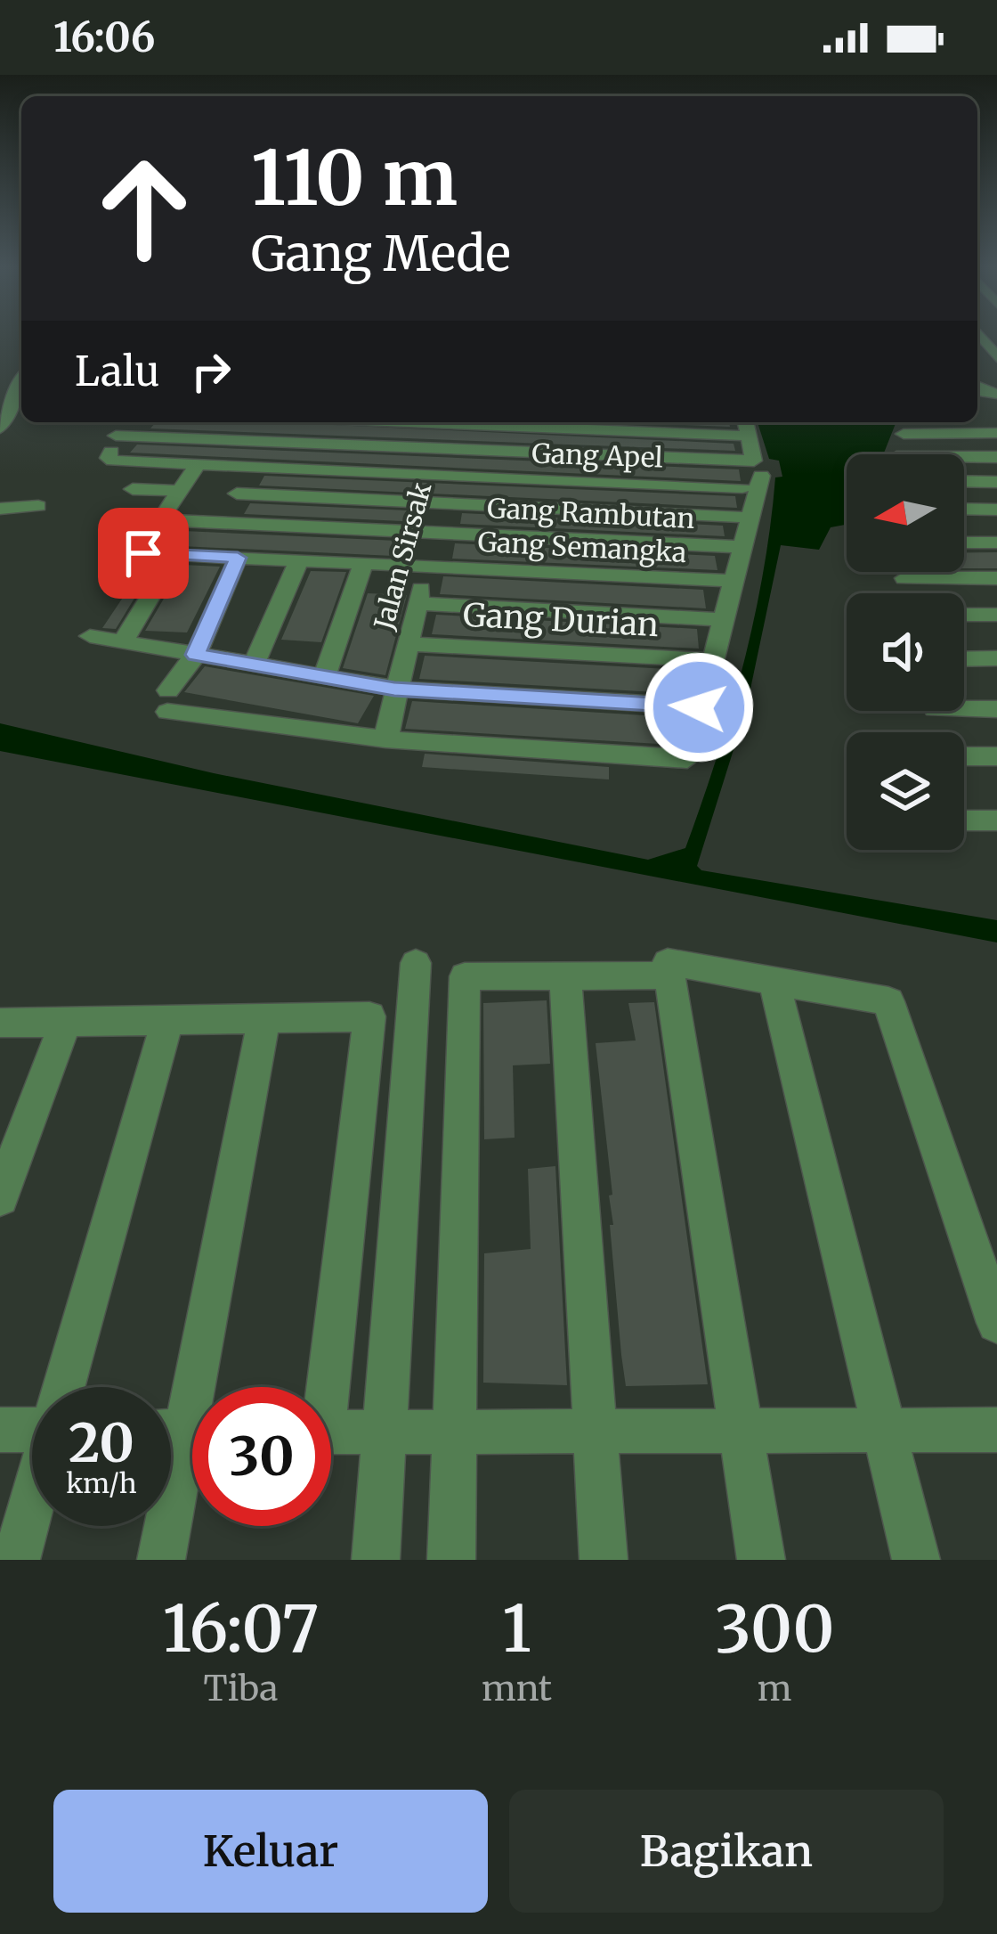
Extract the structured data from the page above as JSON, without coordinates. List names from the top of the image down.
{
  "streets": {
    "street": [
      "Gang Apel",
      "Gang Rambutan",
      "Gang Semangka",
      "Jalan Sirsak",
      "Gang Durian"
    ]
  },
  "crossings": [
    ["Gang Apel", "Jalan Sirsak"],
    ["Gang Rambutan", "Jalan Sirsak"],
    ["Gang Semangka", "Jalan Sirsak"],
    ["Jalan Sirsak", "Gang Durian"]
  ],
  "north": "left",
  "page": {
    "status": "16:06",
    "turn": ["110 m", "Gang Mede"],
    "then": "Lalu",
    "speed": "20 km/h",
    "limit": "30",
    "eta": [
      "16:07",
      "Tiba",
      "1",
      "mnt",
      "300",
      "m"
    ],
    "buttons": ["Keluar", "Bagikan"]
  }
}
